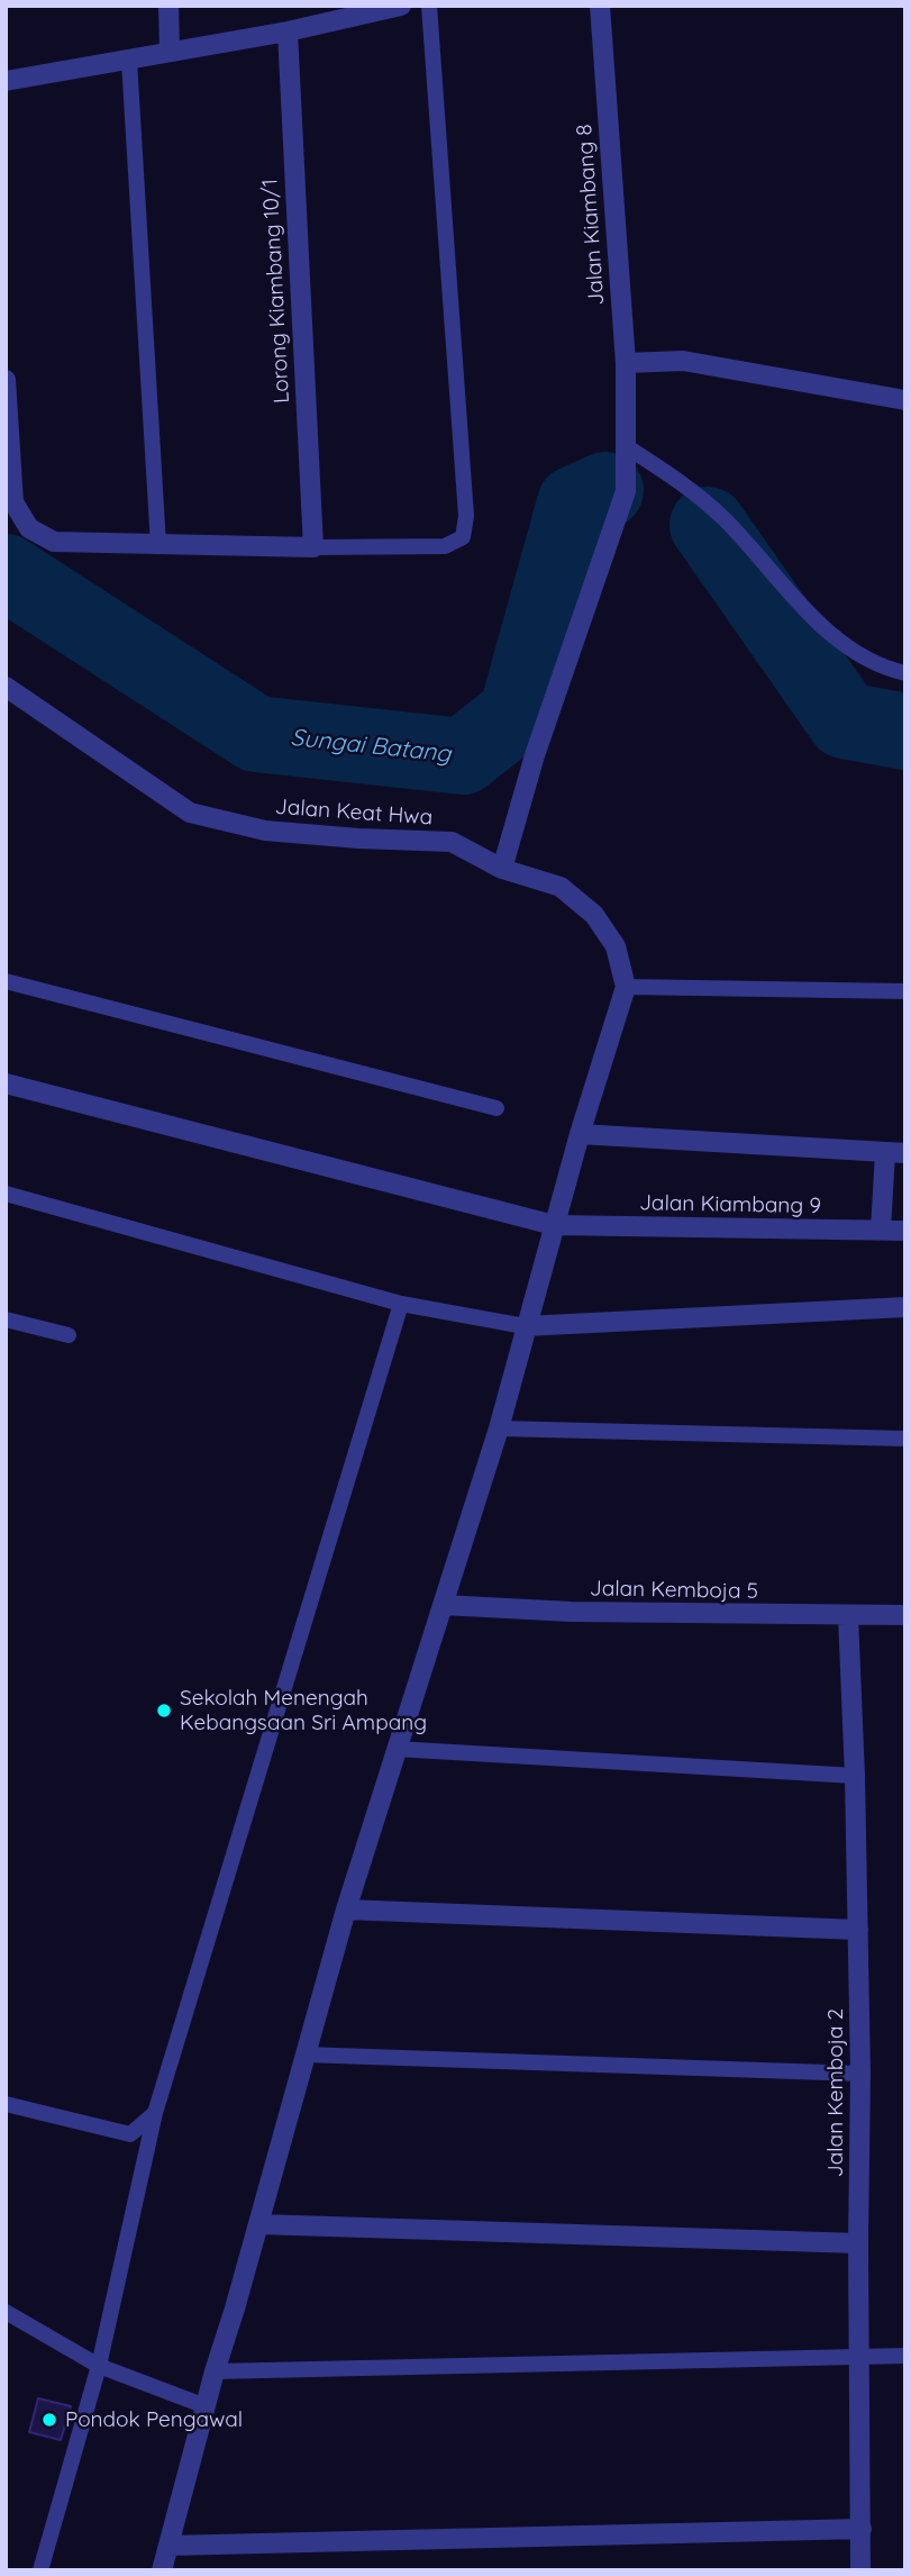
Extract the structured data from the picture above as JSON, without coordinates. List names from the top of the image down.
{
  "streets": {
    "street": [
      "Jalan Kiambang 8",
      "Lorong Kiambang 10/1",
      "Jalan Keat Hwa",
      "Jalan Kiambang 9",
      "Jalan Kemboja 5",
      "Jalan Kemboja 2"
    ]
  },
  "crossings": [
    ["Jalan Kemboja 5", "Jalan Kemboja 2"]
  ],
  "water": ["Sungai Batang"],
  "places": ["Sekolah Menengah Kebangsaan Sri Ampang", "Pondok Pengawal"]
}
